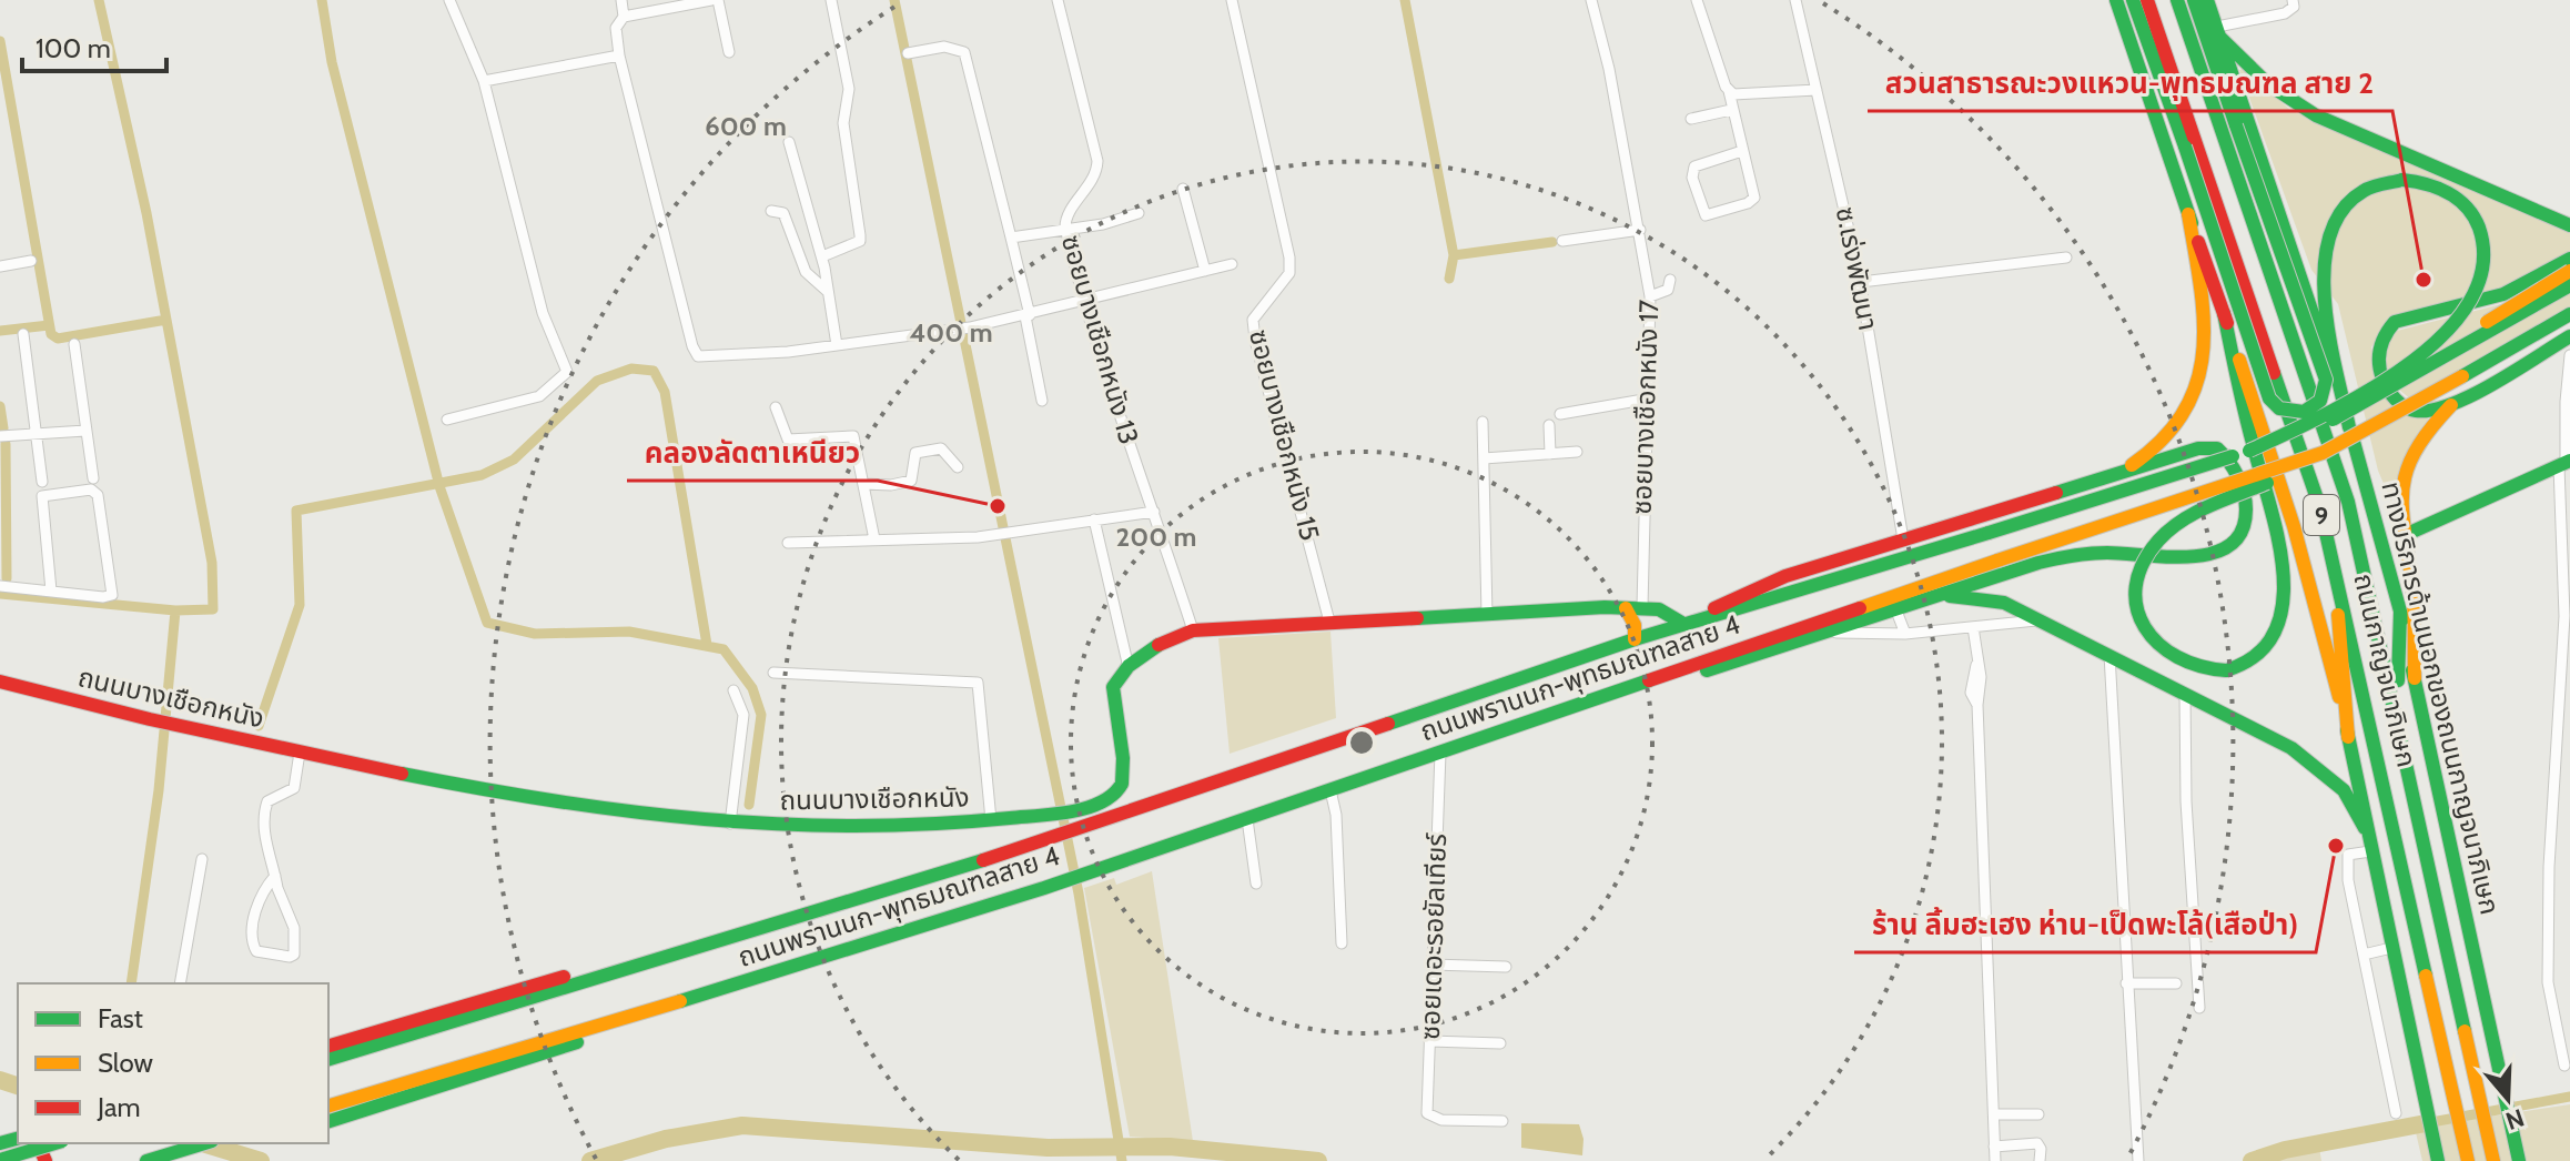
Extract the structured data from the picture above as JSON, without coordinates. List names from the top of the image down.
{
  "streets": {
    "main road": [
      "9",
      "ถนนกาญจนาภิเษก",
      "ถนนพรานนก-พุทธมณฑลสาย 4",
      "ถนนบางเชือกหนัง",
      "ทางบริการด้านนอกของถนนกาญจนาภิเษก"
    ],
    "street": [
      "ซ.เร่งพัฒนา",
      "ซอยบางเชือกหนัง 13",
      "ซอยบางเชือกหนัง 17",
      "ซอยบางเชือกหนัง 15",
      "ซอยเดอะรอยัลเทียร์"
    ]
  },
  "crossings": [
    ["ถนนพรานนก-พุทธมณฑลสาย 4", "ซอยเดอะรอยัลเทียร์"]
  ],
  "places": ["สวนสาธารณะวงแหวน-พุทธมณฑล สาย 2", "คลองลัดตาเหนียว", "ร้าน ลิ้มฮะเฮง ห่าน-เป็ดพะโล้(เสือป่า)"],
  "legend": ["Fast", "Slow", "Jam"],
  "scale_bar": "100 m",
  "north": "bottom",
  "rings": ["600 m", "400 m", "200 m"]
}
